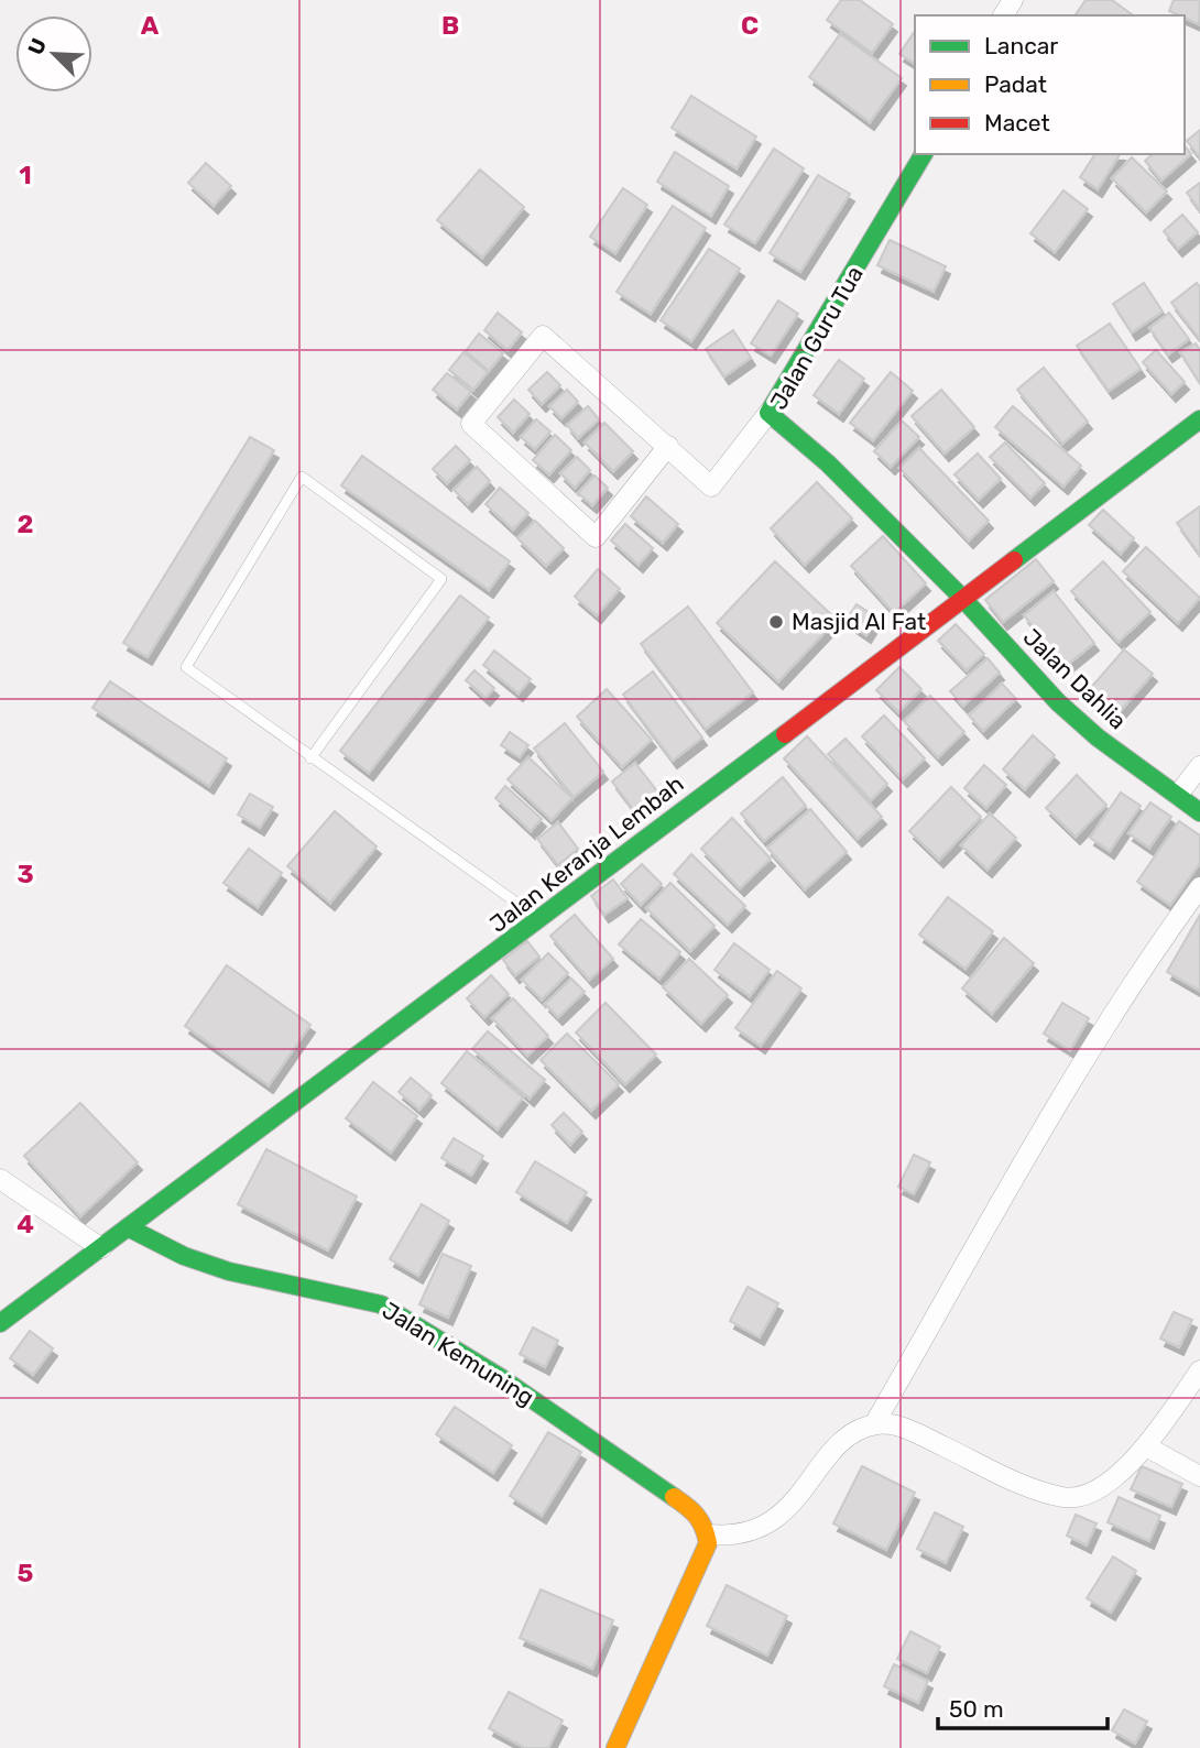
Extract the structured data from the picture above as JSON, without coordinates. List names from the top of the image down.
{
  "streets": {
    "street": [
      "Jalan Guru Tua",
      "Jalan Dahlia",
      "Jalan Keranja Lembah",
      "Jalan Kemuning"
    ]
  },
  "crossings": [
    ["Jalan Guru Tua", "Jalan Dahlia"],
    ["Jalan Guru Tua", "Jalan Keranja Lembah"],
    ["Jalan Dahlia", "Jalan Keranja Lembah"],
    ["Jalan Keranja Lembah", "Jalan Kemuning"]
  ],
  "places": ["Masjid Al Fat"],
  "legend": ["Lancar", "Padat", "Macet"],
  "scale_bar": "50 m",
  "north": "top left",
  "grid": {
    "columns": ["A", "B", "C"],
    "rows": [
      "1",
      "2",
      "3",
      "4",
      "5"
    ]
  }
}
